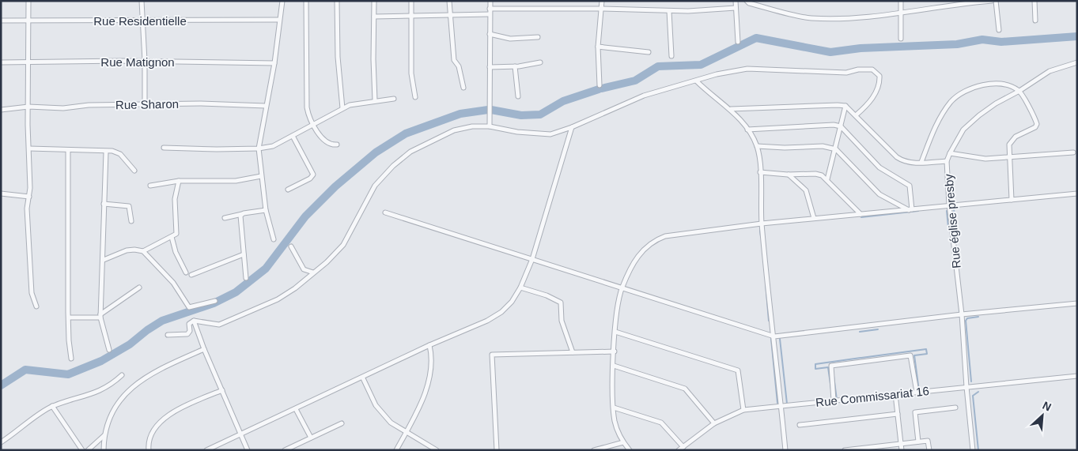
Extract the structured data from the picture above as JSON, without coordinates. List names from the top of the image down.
{
  "streets": {
    "street": [
      "Rue Residentielle",
      "Rue Matignon",
      "Rue Sharon",
      "Rue église presby",
      "Rue Commissariat 16"
    ]
  },
  "crossings": [
    ["Rue église presby", "Rue Commissariat 16"]
  ],
  "north": "top right"
}
